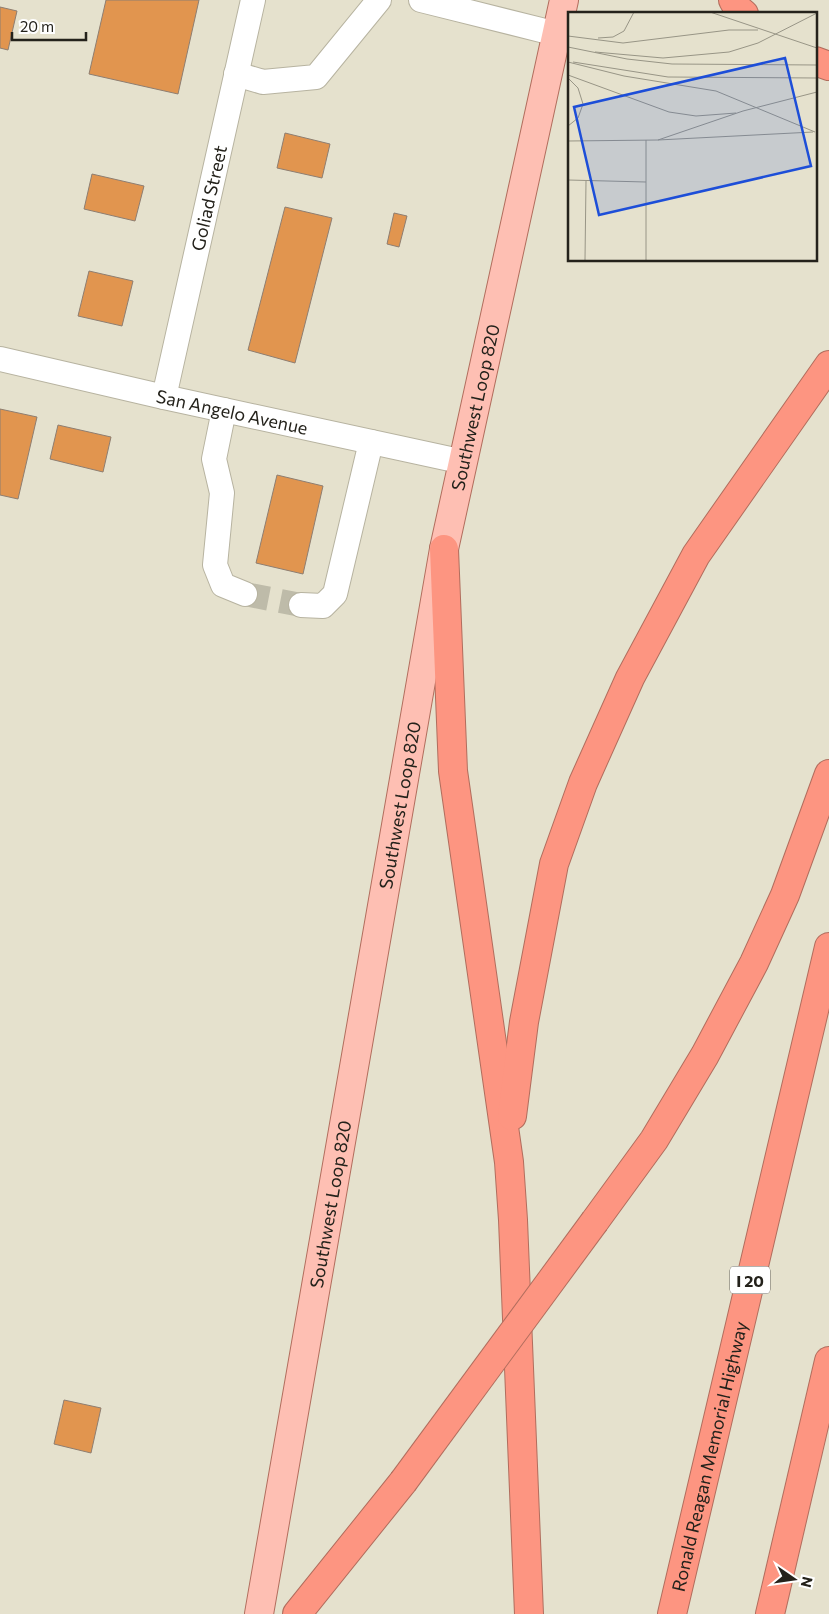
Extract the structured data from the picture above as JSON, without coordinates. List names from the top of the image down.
{
  "streets": {
    "highway": ["I 20", "Ronald Reagan Memorial Highway"],
    "main road": ["Southwest Loop 820"],
    "street": ["Goliad Street", "San Angelo Avenue"]
  },
  "crossings": [
    ["Goliad Street", "San Angelo Avenue"],
    ["Southwest Loop 820", "San Angelo Avenue"]
  ],
  "scale_bar": "20 m",
  "north": "right"
}
